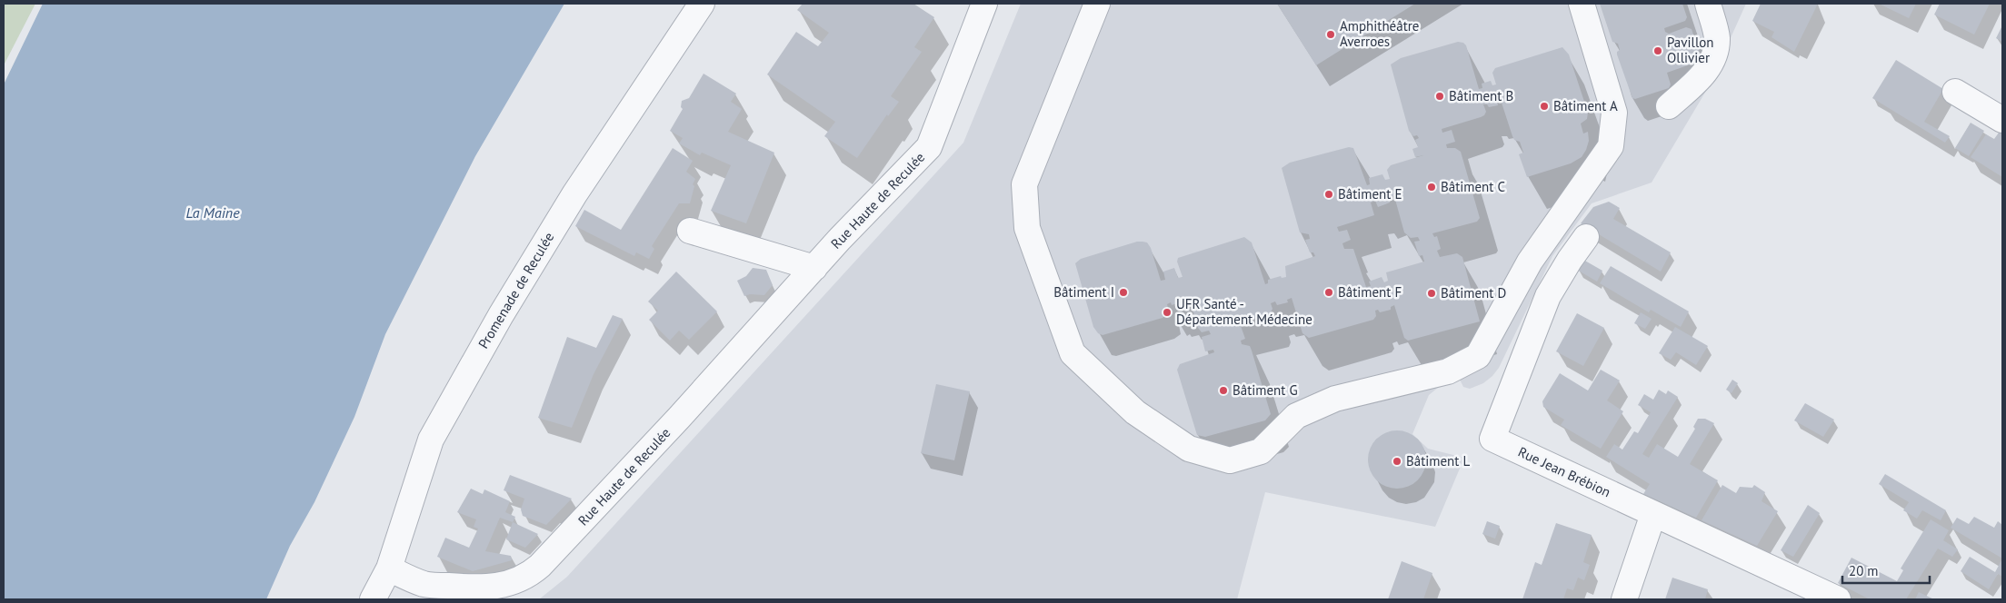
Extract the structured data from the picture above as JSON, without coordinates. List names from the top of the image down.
{
  "streets": {
    "street": ["Rue Haute de Reculée", "Promenade de Reculée", "Rue Jean Brébion"]
  },
  "crossings": [
    ["Rue Haute de Reculée", "Promenade de Reculée"]
  ],
  "water": ["La Maine"],
  "places": [
    "Amphithéâtre Averroes",
    "Pavillon Ollivier",
    "Bâtiment B",
    "Bâtiment A",
    "Bâtiment C",
    "Bâtiment E",
    "Bâtiment I",
    "Bâtiment F",
    "Bâtiment D",
    "UFR Santé - Département Médecine",
    "Bâtiment G",
    "Bâtiment L"
  ],
  "scale_bar": "20 m"
}
